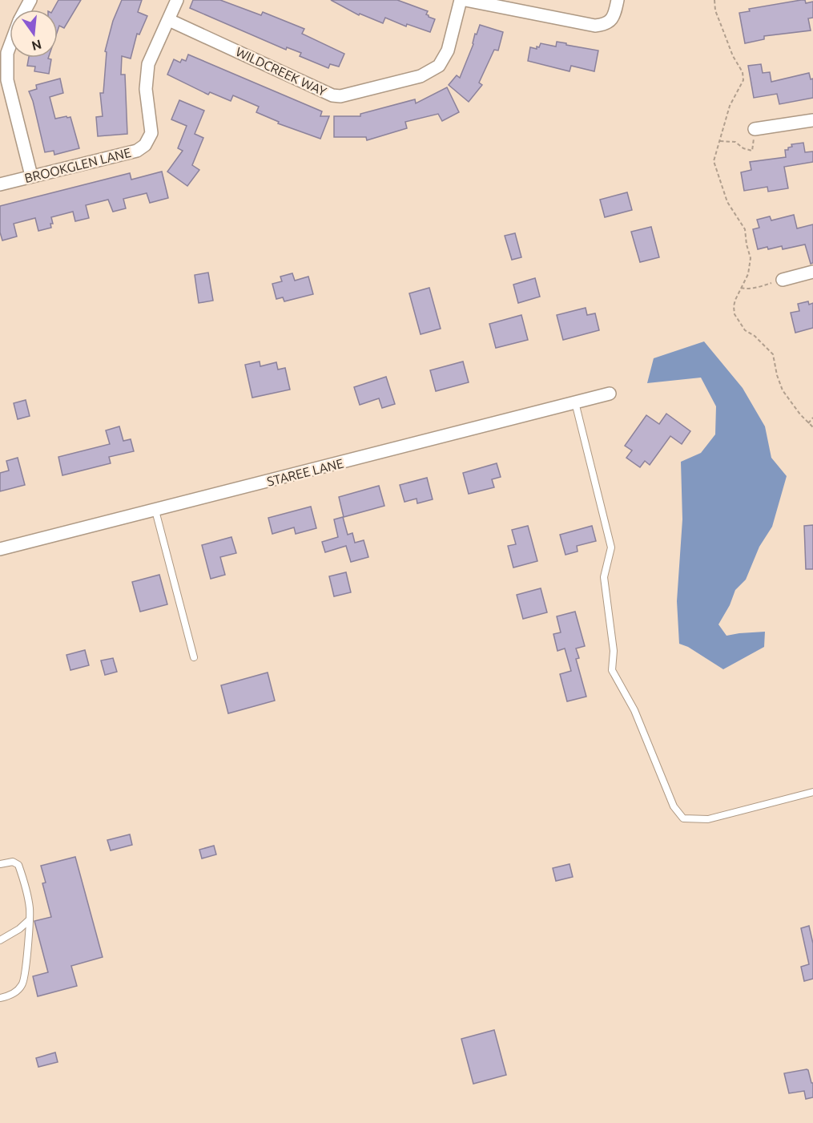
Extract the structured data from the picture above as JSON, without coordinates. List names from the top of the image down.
{
  "streets": {
    "street": ["WILDCREEK WAY", "BROOKGLEN LANE", "STAREE LANE"]
  },
  "crossings": [
    ["WILDCREEK WAY", "BROOKGLEN LANE"]
  ],
  "north": "bottom"
}
